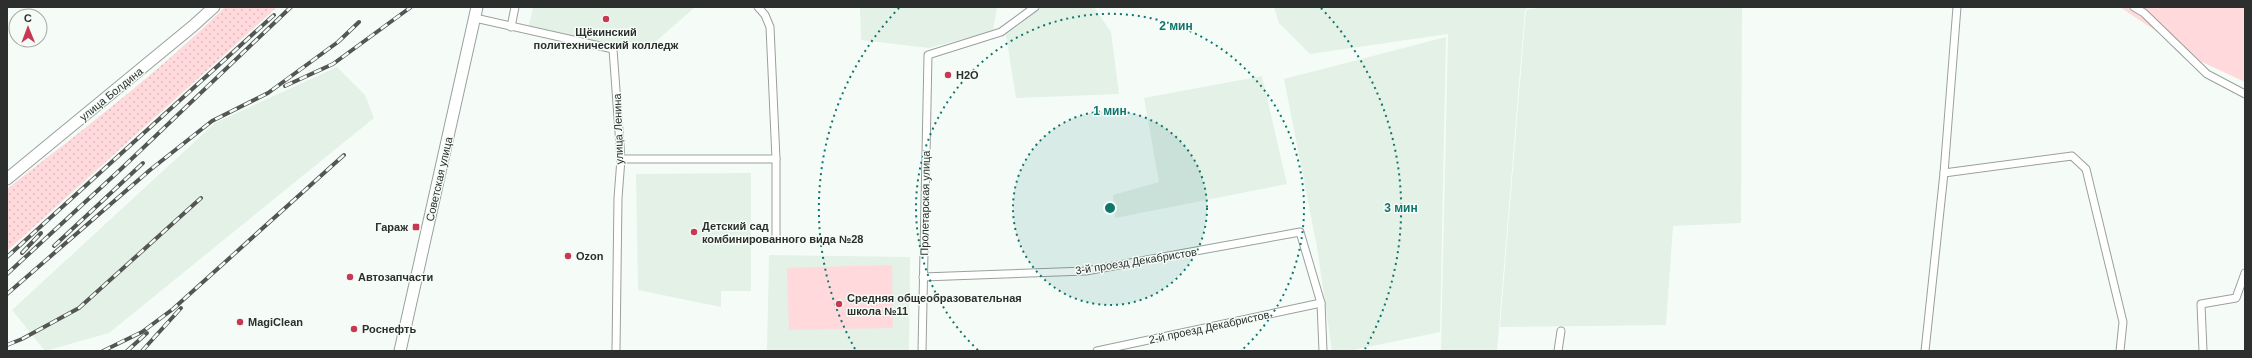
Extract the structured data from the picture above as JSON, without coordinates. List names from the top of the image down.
{
  "streets": {
    "main road": ["улица Болдина", "Советская улица"],
    "street": [
      "улица Ленина",
      "Пролетарская улица",
      "3-й проезд Декабристов",
      "2-й проезд Декабристов"
    ]
  },
  "crossings": [
    ["улица Ленина", "Советская улица"],
    ["Пролетарская улица", "3-й проезд Декабристов"],
    ["3-й проезд Декабристов", "2-й проезд Декабристов"]
  ],
  "places": {
    "other": [
      "Щёкинский политехнический колледж",
      "Н2О",
      "Детский сад комбинированного вида №28",
      "Ozon",
      "Автозапчасти",
      "Средняя общеобразовательная школа №11",
      "MagiClean",
      "Роснефть"
    ],
    "transit": ["Гараж"]
  },
  "north": "top",
  "rings": ["2 мин", "1 мин", "3 мин"]
}
